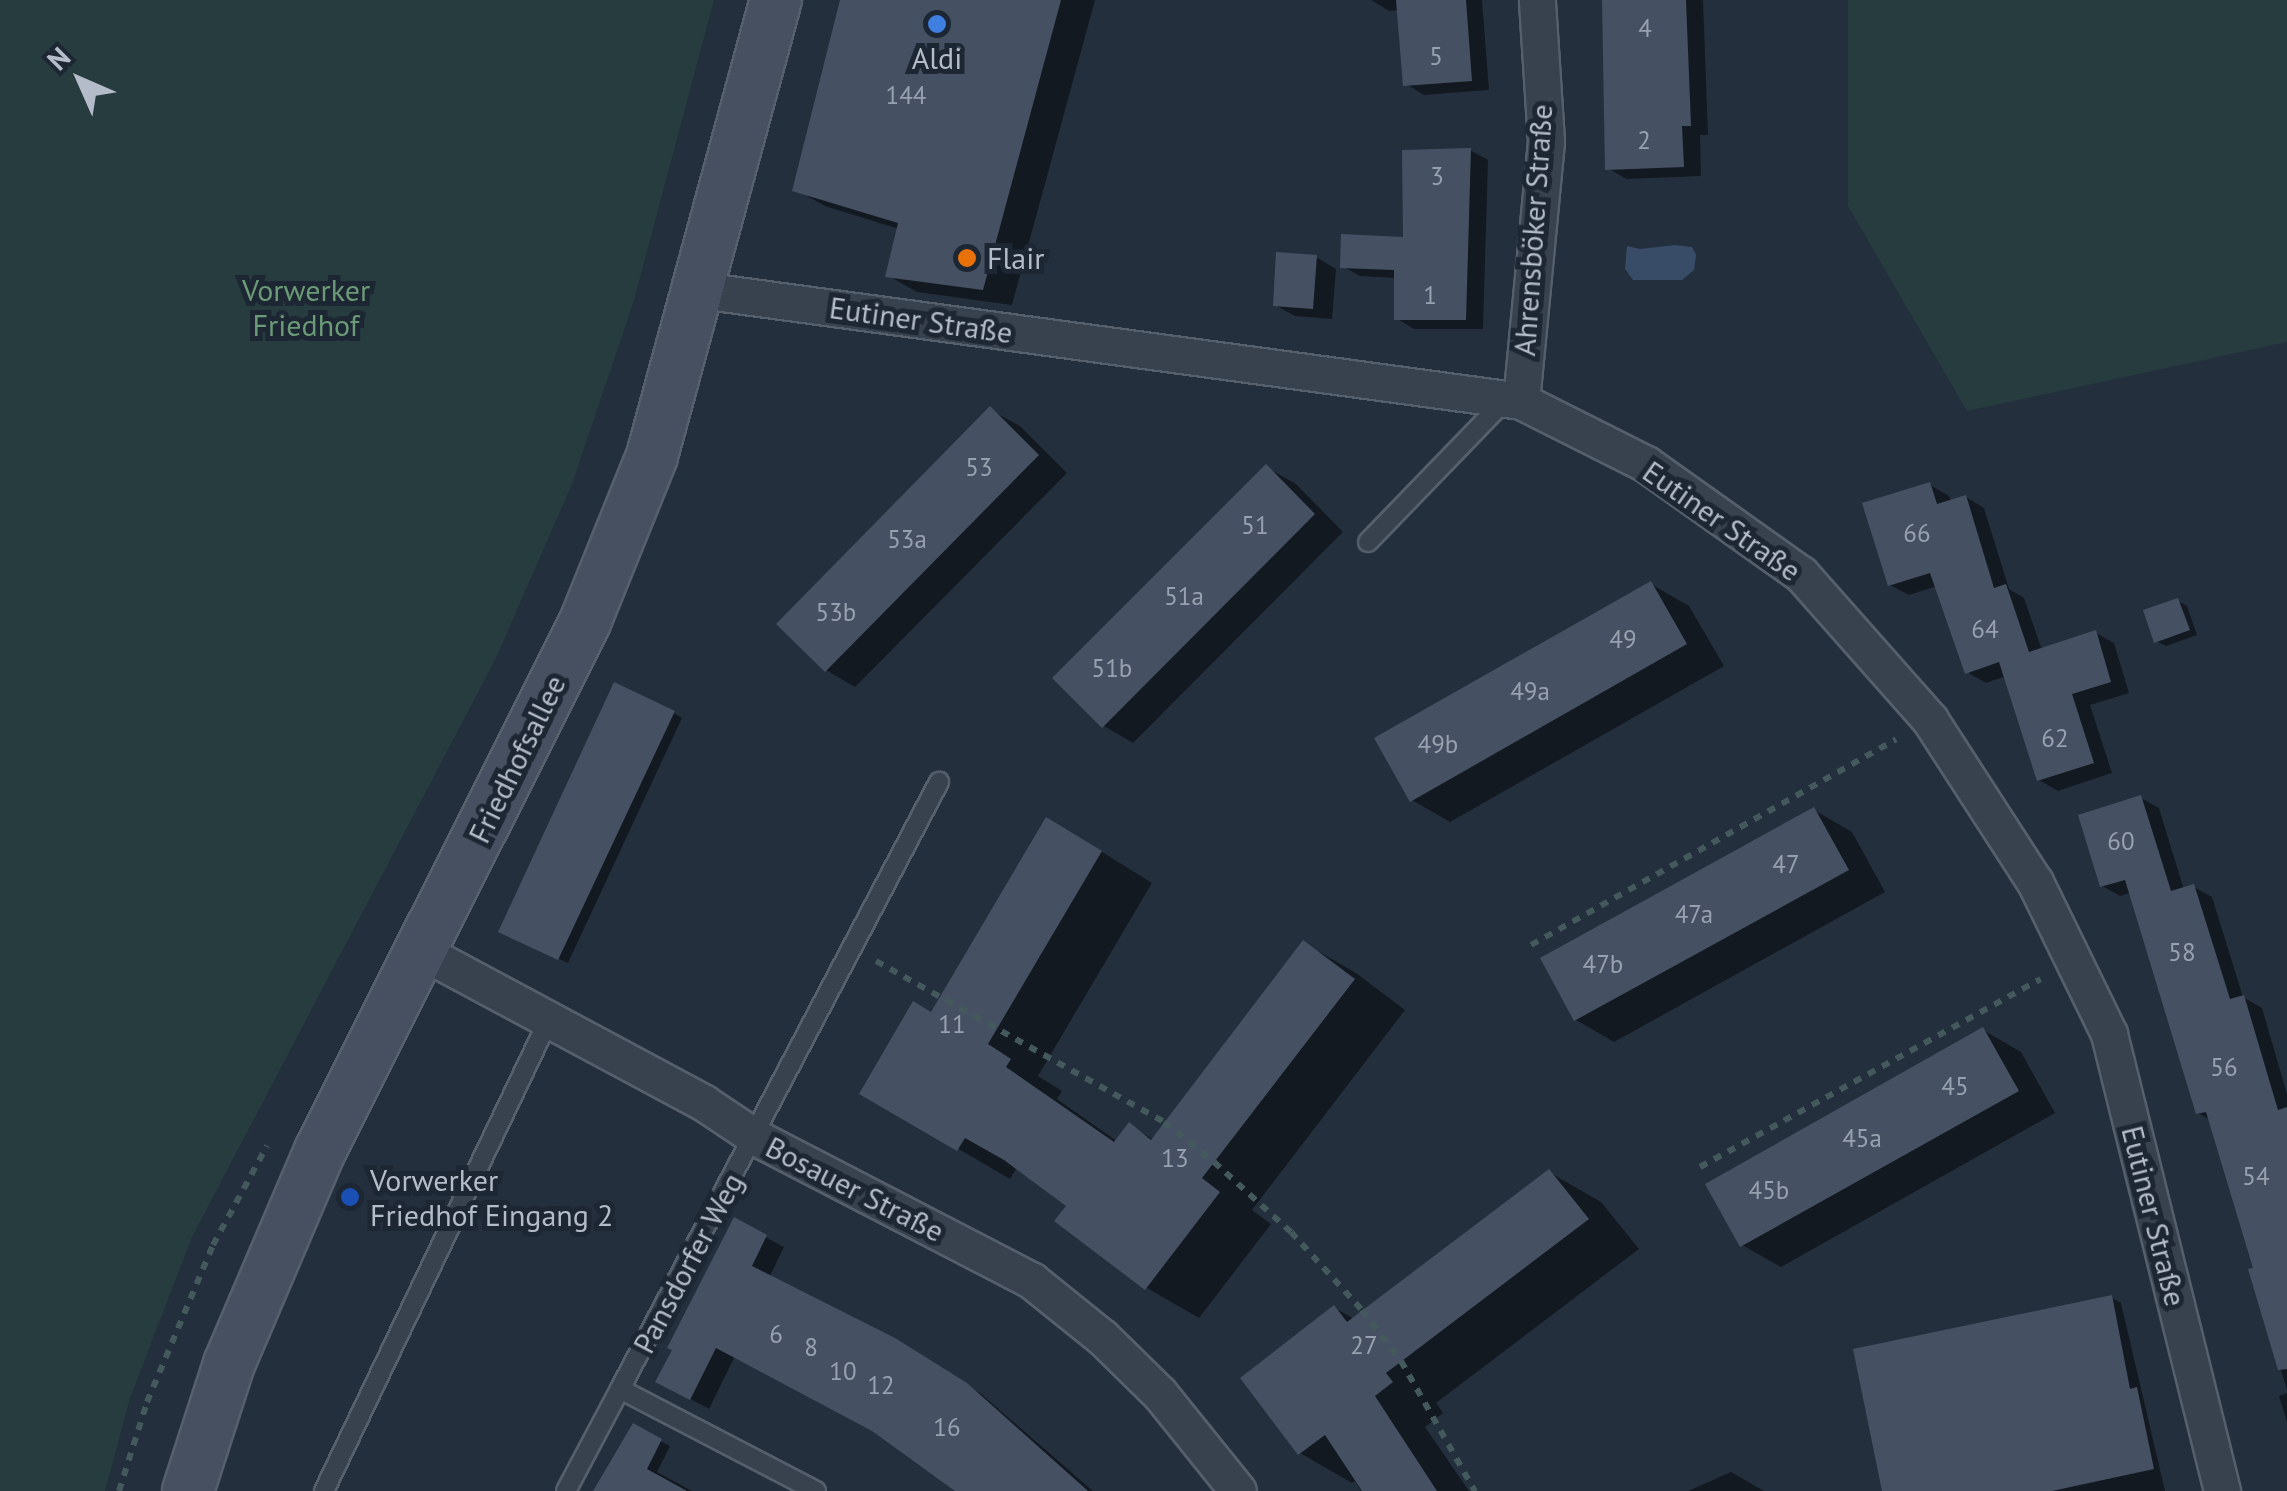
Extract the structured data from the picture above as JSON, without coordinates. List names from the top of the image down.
{
  "streets": {
    "street": [
      "Ahrensböker Straße",
      "Eutiner Straße",
      "Friedhofsallee",
      "Bosauer Straße"
    ],
    "lane": ["Pansdorfer Weg"]
  },
  "crossings": [
    ["Ahrensböker Straße", "Eutiner Straße"],
    ["Eutiner Straße", "Friedhofsallee"],
    ["Friedhofsallee", "Bosauer Straße"],
    ["Bosauer Straße", "Pansdorfer Weg"]
  ],
  "parks": ["Vorwerker Friedhof"],
  "places": ["Aldi", "Flair", "Vorwerker Friedhof Eingang 2"],
  "house_numbers": [
    "4",
    "5",
    "144",
    "2",
    "3",
    "1",
    "53",
    "51",
    "66",
    "53a",
    "51a",
    "53b",
    "64",
    "49",
    "51b",
    "49a",
    "62",
    "49b",
    "60",
    "47",
    "47a",
    "58",
    "47b",
    "11",
    "56",
    "45",
    "45a",
    "13",
    "54",
    "45b",
    "6",
    "27",
    "8",
    "10",
    "12",
    "16"
  ],
  "north": "top left"
}
